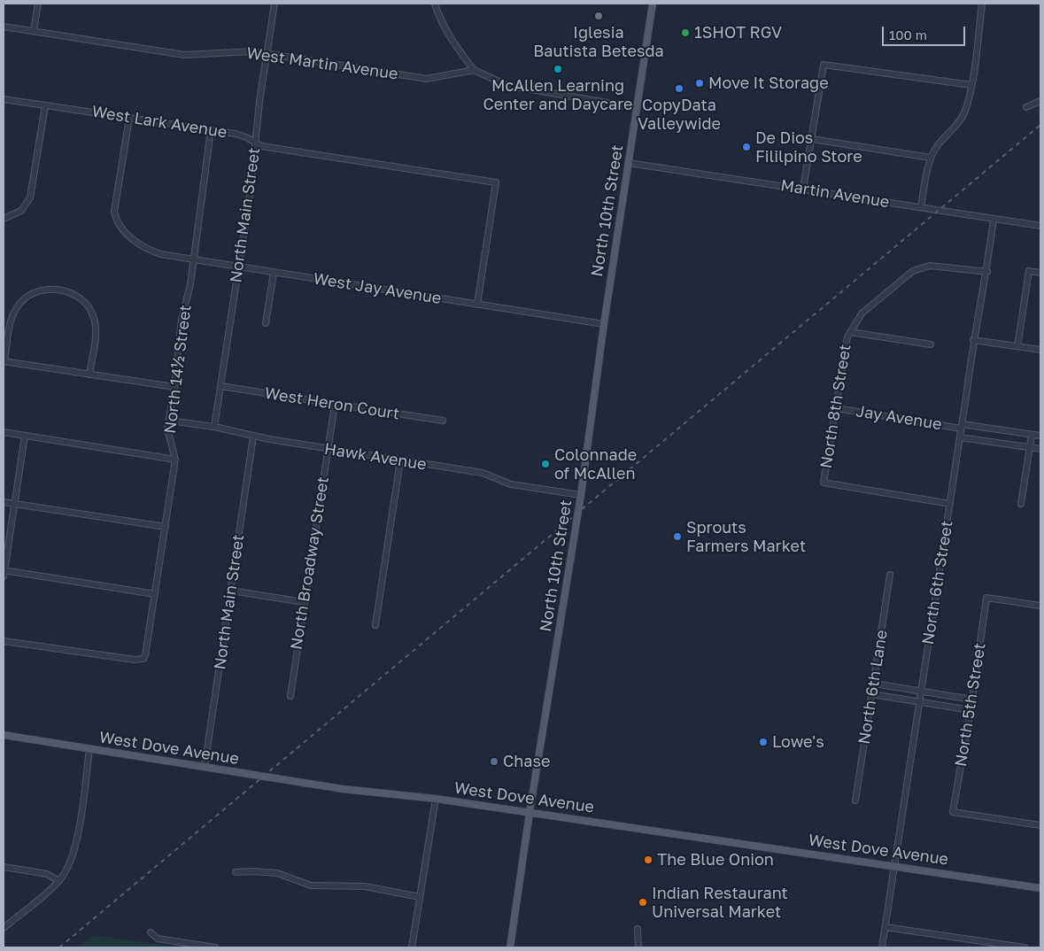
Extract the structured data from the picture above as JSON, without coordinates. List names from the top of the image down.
{
  "streets": {
    "main road": ["North 10th Street", "West Dove Avenue"],
    "street": [
      "West Martin Avenue",
      "West Lark Avenue",
      "Martin Avenue",
      "North Main Street",
      "West Jay Avenue",
      "North 14½ Street",
      "West Heron Court",
      "North 8th Street",
      "Jay Avenue",
      "Hawk Avenue",
      "North Broadway Street",
      "North 6th Street",
      "North 6th Lane",
      "North 5th Street"
    ]
  },
  "crossings": [
    ["West Martin Avenue", "North Main Street"],
    ["West Lark Avenue", "North Main Street"],
    ["West Lark Avenue", "West Jay Avenue"],
    ["West Lark Avenue", "North 14½ Street"],
    ["Martin Avenue", "North 10th Street"],
    ["Martin Avenue", "North 6th Street"],
    ["North 10th Street", "West Jay Avenue"],
    ["North 10th Street", "Hawk Avenue"],
    ["North 10th Street", "West Dove Avenue"],
    ["North Main Street", "West Jay Avenue"],
    ["North Main Street", "West Heron Court"],
    ["North Main Street", "Hawk Avenue"],
    ["North Main Street", "West Dove Avenue"],
    ["West Jay Avenue", "North 14½ Street"],
    ["North 14½ Street", "Hawk Avenue"],
    ["West Heron Court", "North Broadway Street"],
    ["North 8th Street", "Jay Avenue"],
    ["North 8th Street", "North 6th Street"],
    ["Jay Avenue", "North 6th Street"],
    ["Hawk Avenue", "North Broadway Street"],
    ["North 6th Street", "West Dove Avenue"]
  ],
  "places": [
    "Iglesia Bautista Betesda",
    "1SHOT RGV",
    "McAllen Learning Center and Daycare",
    "Move It Storage",
    "CopyData Valleywide",
    "De Dios Fililpino Store",
    "Colonnade of McAllen",
    "Sprouts Farmers Market",
    "Lowe's",
    "Chase",
    "The Blue Onion",
    "Indian Restaurant Universal Market"
  ],
  "scale_bar": "100 m"
}
